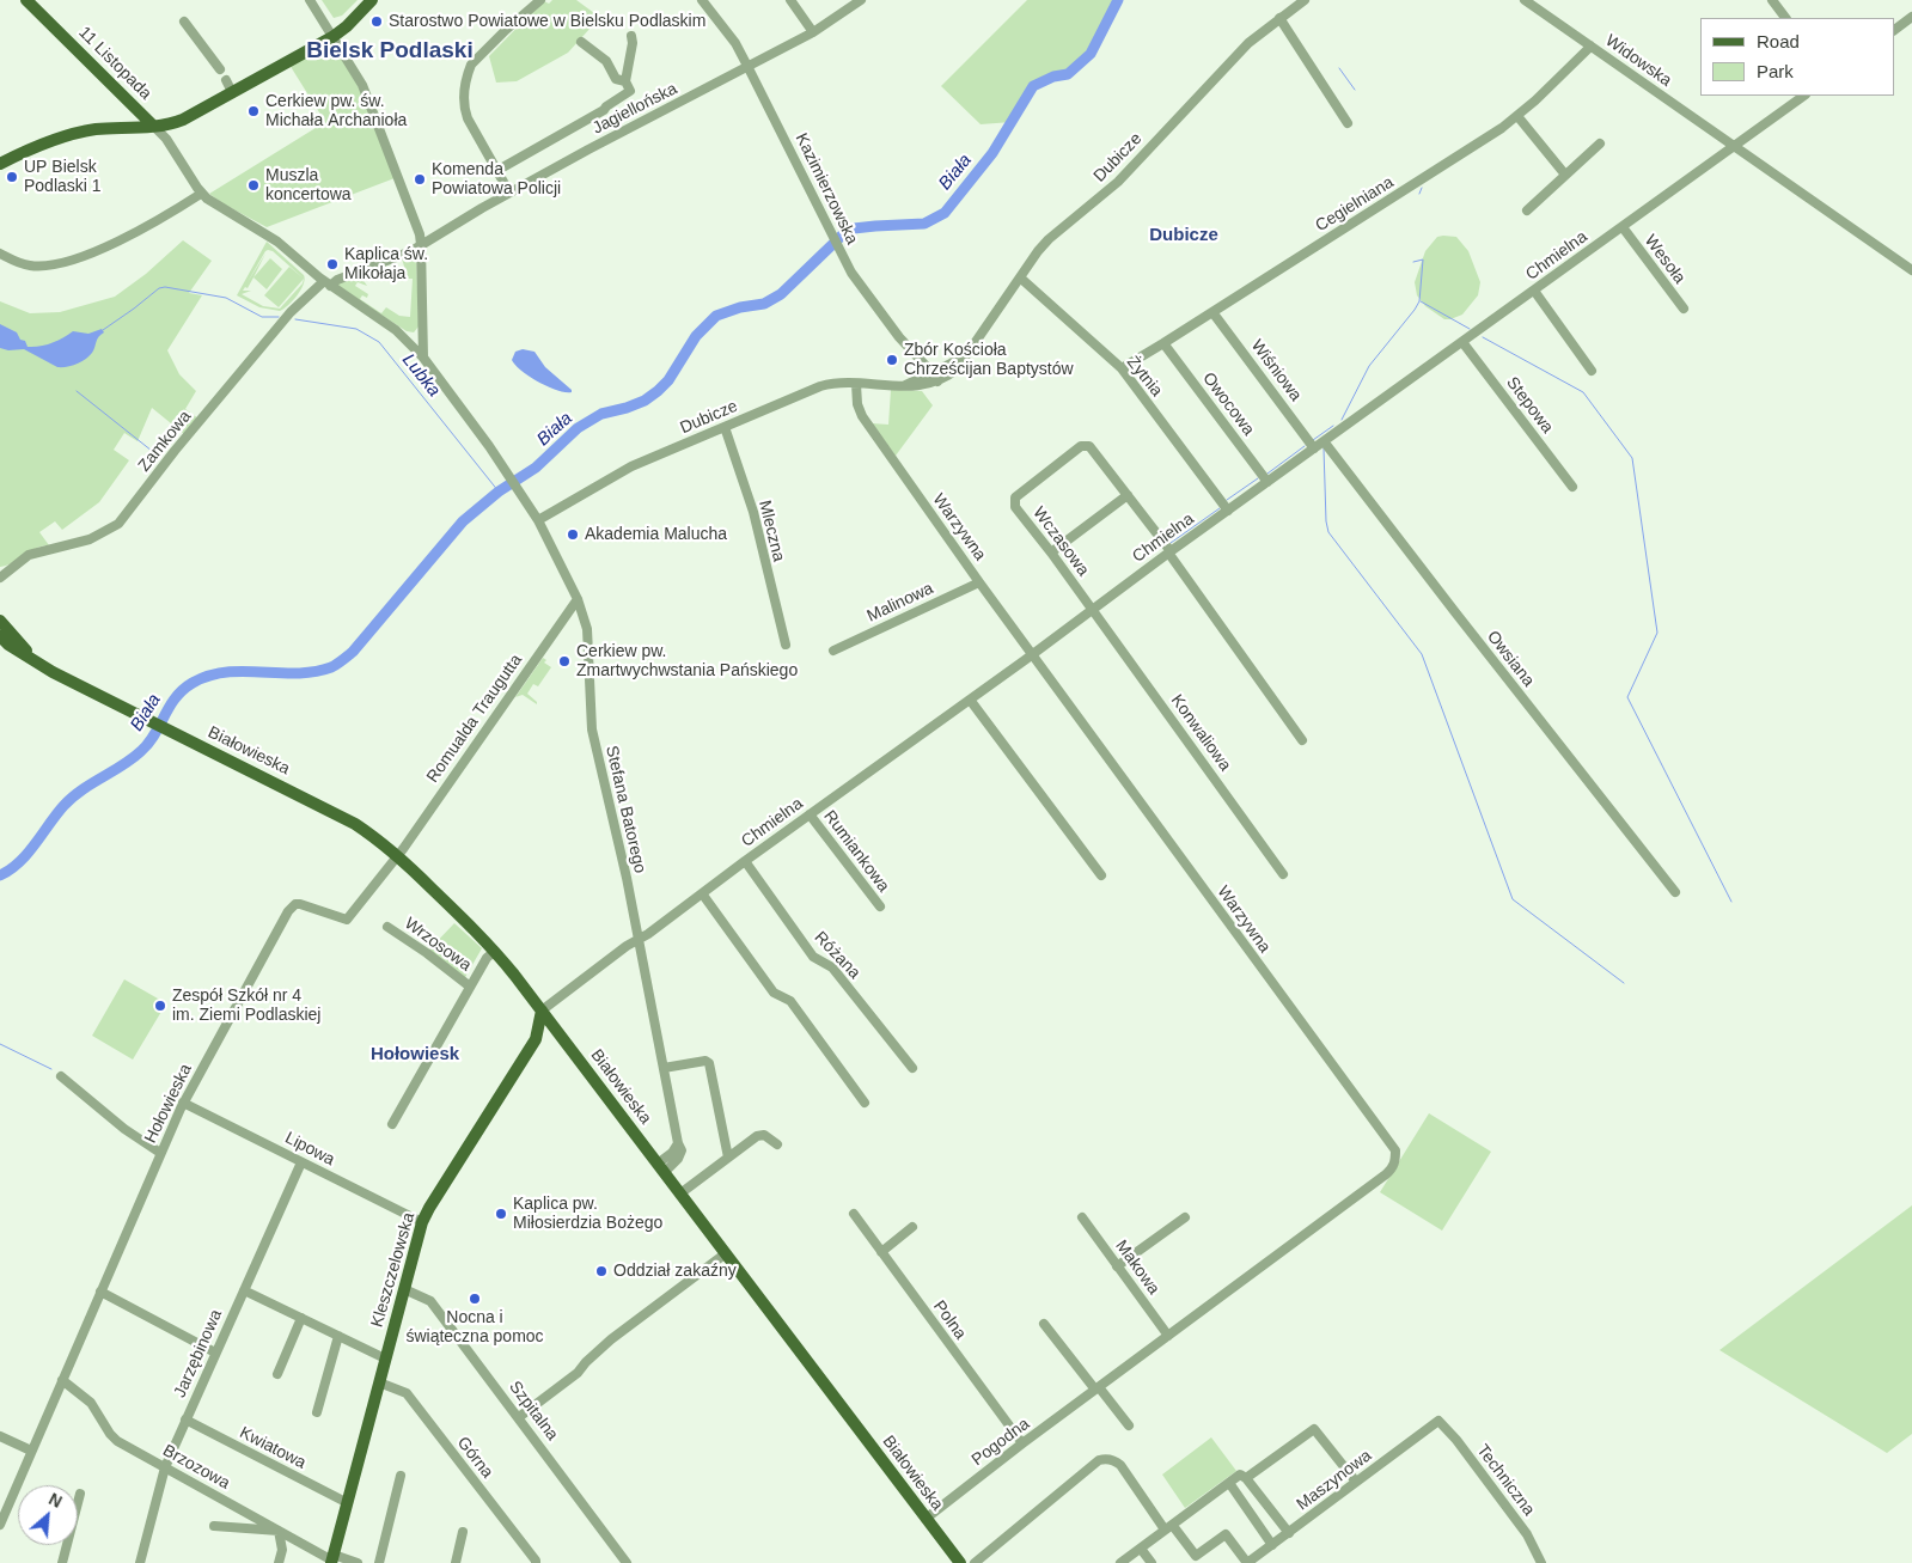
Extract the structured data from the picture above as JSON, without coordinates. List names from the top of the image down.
{
  "streets": {
    "main road": ["11 Listopada", "Białowieska", "Kleszczelowska"],
    "street": [
      "Widowska",
      "Jagiellońska",
      "Dubicze",
      "Kazimierzowska",
      "Cegielniana",
      "Chmielna",
      "Wesoła",
      "Wiśniowa",
      "Żytnia",
      "Owocowa",
      "Stepowa",
      "Zamkowa",
      "Warzywna",
      "Mleczna",
      "Wczasowa",
      "Malinowa",
      "Owsiana",
      "Romualda Traugutta",
      "Konwaliowa",
      "Stefana Batorego",
      "Rumiankowa",
      "Wrzosowa",
      "Różana",
      "Hołowieska",
      "Lipowa",
      "Makowa",
      "Polna",
      "Jarzębinowa",
      "Szpitalna",
      "Pogodna",
      "Kwiatowa",
      "Górna",
      "Brzozowa",
      "Maszynowa",
      "Techniczna"
    ]
  },
  "crossings": [
    ["Widowska", "Cegielniana"],
    ["Widowska", "Chmielna"],
    ["Jagiellońska", "Kazimierzowska"],
    ["Jagiellońska", "Zamkowa"],
    ["Dubicze", "Kazimierzowska"],
    ["Dubicze", "Żytnia"],
    ["Dubicze", "Warzywna"],
    ["Dubicze", "Mleczna"],
    ["Dubicze", "Stefana Batorego"],
    ["Cegielniana", "Wiśniowa"],
    ["Cegielniana", "Żytnia"],
    ["Cegielniana", "Owocowa"],
    ["Chmielna", "Wesoła"],
    ["Chmielna", "Wiśniowa"],
    ["Chmielna", "Żytnia"],
    ["Chmielna", "Owocowa"],
    ["Chmielna", "Stepowa"],
    ["Chmielna", "Warzywna"],
    ["Chmielna", "Wczasowa"],
    ["Chmielna", "Owsiana"],
    ["Chmielna", "Konwaliowa"],
    ["Chmielna", "Białowieska"],
    ["Chmielna", "Stefana Batorego"],
    ["Chmielna", "Rumiankowa"],
    ["Chmielna", "Różana"],
    ["Chmielna", "Kleszczelowska"],
    ["Warzywna", "Malinowa"],
    ["Warzywna", "Makowa"],
    ["Warzywna", "Pogodna"],
    ["Wczasowa", "Konwaliowa"],
    ["Romualda Traugutta", "Białowieska"],
    ["Romualda Traugutta", "Stefana Batorego"],
    ["Romualda Traugutta", "Hołowieska"],
    ["Białowieska", "Stefana Batorego"],
    ["Białowieska", "Wrzosowa"],
    ["Białowieska", "Hołowieska"],
    ["Białowieska", "Kleszczelowska"],
    ["Białowieska", "Pogodna"],
    ["Hołowieska", "Lipowa"],
    ["Hołowieska", "Brzozowa"],
    ["Lipowa", "Kleszczelowska"],
    ["Lipowa", "Jarzębinowa"],
    ["Kleszczelowska", "Szpitalna"],
    ["Kleszczelowska", "Kwiatowa"],
    ["Kleszczelowska", "Górna"],
    ["Kleszczelowska", "Brzozowa"],
    ["Polna", "Pogodna"],
    ["Jarzębinowa", "Kwiatowa"],
    ["Jarzębinowa", "Brzozowa"],
    ["Maszynowa", "Techniczna"]
  ],
  "districts": ["Bielsk Podlaski", "Dubicze", "Hołowiesk"],
  "water": ["Biała", "Lubka"],
  "places": [
    "Starostwo Powiatowe w Bielsku Podlaskim",
    "Cerkiew pw. św. Michała Archanioła",
    "UP Bielsk Podlaski 1",
    "Komenda Powiatowa Policji",
    "Muszla koncertowa",
    "Kaplica św. Mikołaja",
    "Zbór Kościoła Chrześcijan Baptystów",
    "Akademia Malucha",
    "Cerkiew pw. Zmartwychwstania Pańskiego",
    "Zespół Szkół nr 4 im. Ziemi Podlaskiej",
    "Kaplica pw. Miłosierdzia Bożego",
    "Oddział zakaźny",
    "Nocna i świąteczna pomoc"
  ],
  "legend": ["Road", "Park"],
  "north": "top right"
}
